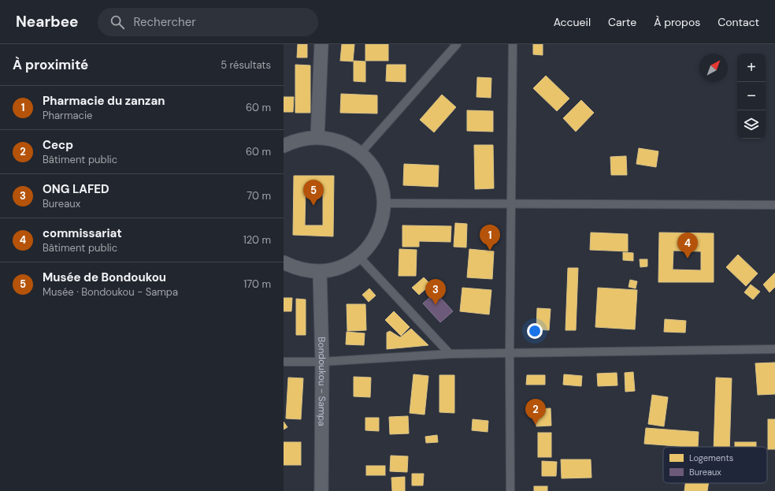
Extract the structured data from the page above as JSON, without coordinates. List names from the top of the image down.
{
  "streets": {
    "main road": ["Bondoukou - Sampa"]
  },
  "legend": ["Logements", "Bureaux"],
  "north": "top right",
  "page": {
    "header": "Nearbee",
    "search": "Rechercher",
    "nav": [
      "Accueil",
      "Carte",
      "À propos",
      "Contact"
    ],
    "heading": ["À proximité", "5 résultats"],
    "map_buttons": ["+", "−"],
    "list": [
      {
        "mark": "1",
        "name": "Pharmacie du zanzan",
        "note": "Pharmacie",
        "value": "60 m"
      },
      {
        "mark": "2",
        "name": "Cecp",
        "note": "Bâtiment public",
        "value": "60 m"
      },
      {
        "mark": "3",
        "name": "ONG LAFED",
        "note": "Bureaux",
        "value": "70 m"
      },
      {
        "mark": "4",
        "name": "commissariat",
        "note": "Bâtiment public",
        "value": "120 m"
      },
      {
        "mark": "5",
        "name": "Musée de Bondoukou",
        "note": "Musée · Bondoukou - Sampa",
        "value": "170 m"
      }
    ],
    "pins": [
      "5",
      "1",
      "4",
      "3",
      "2"
    ]
  }
}
